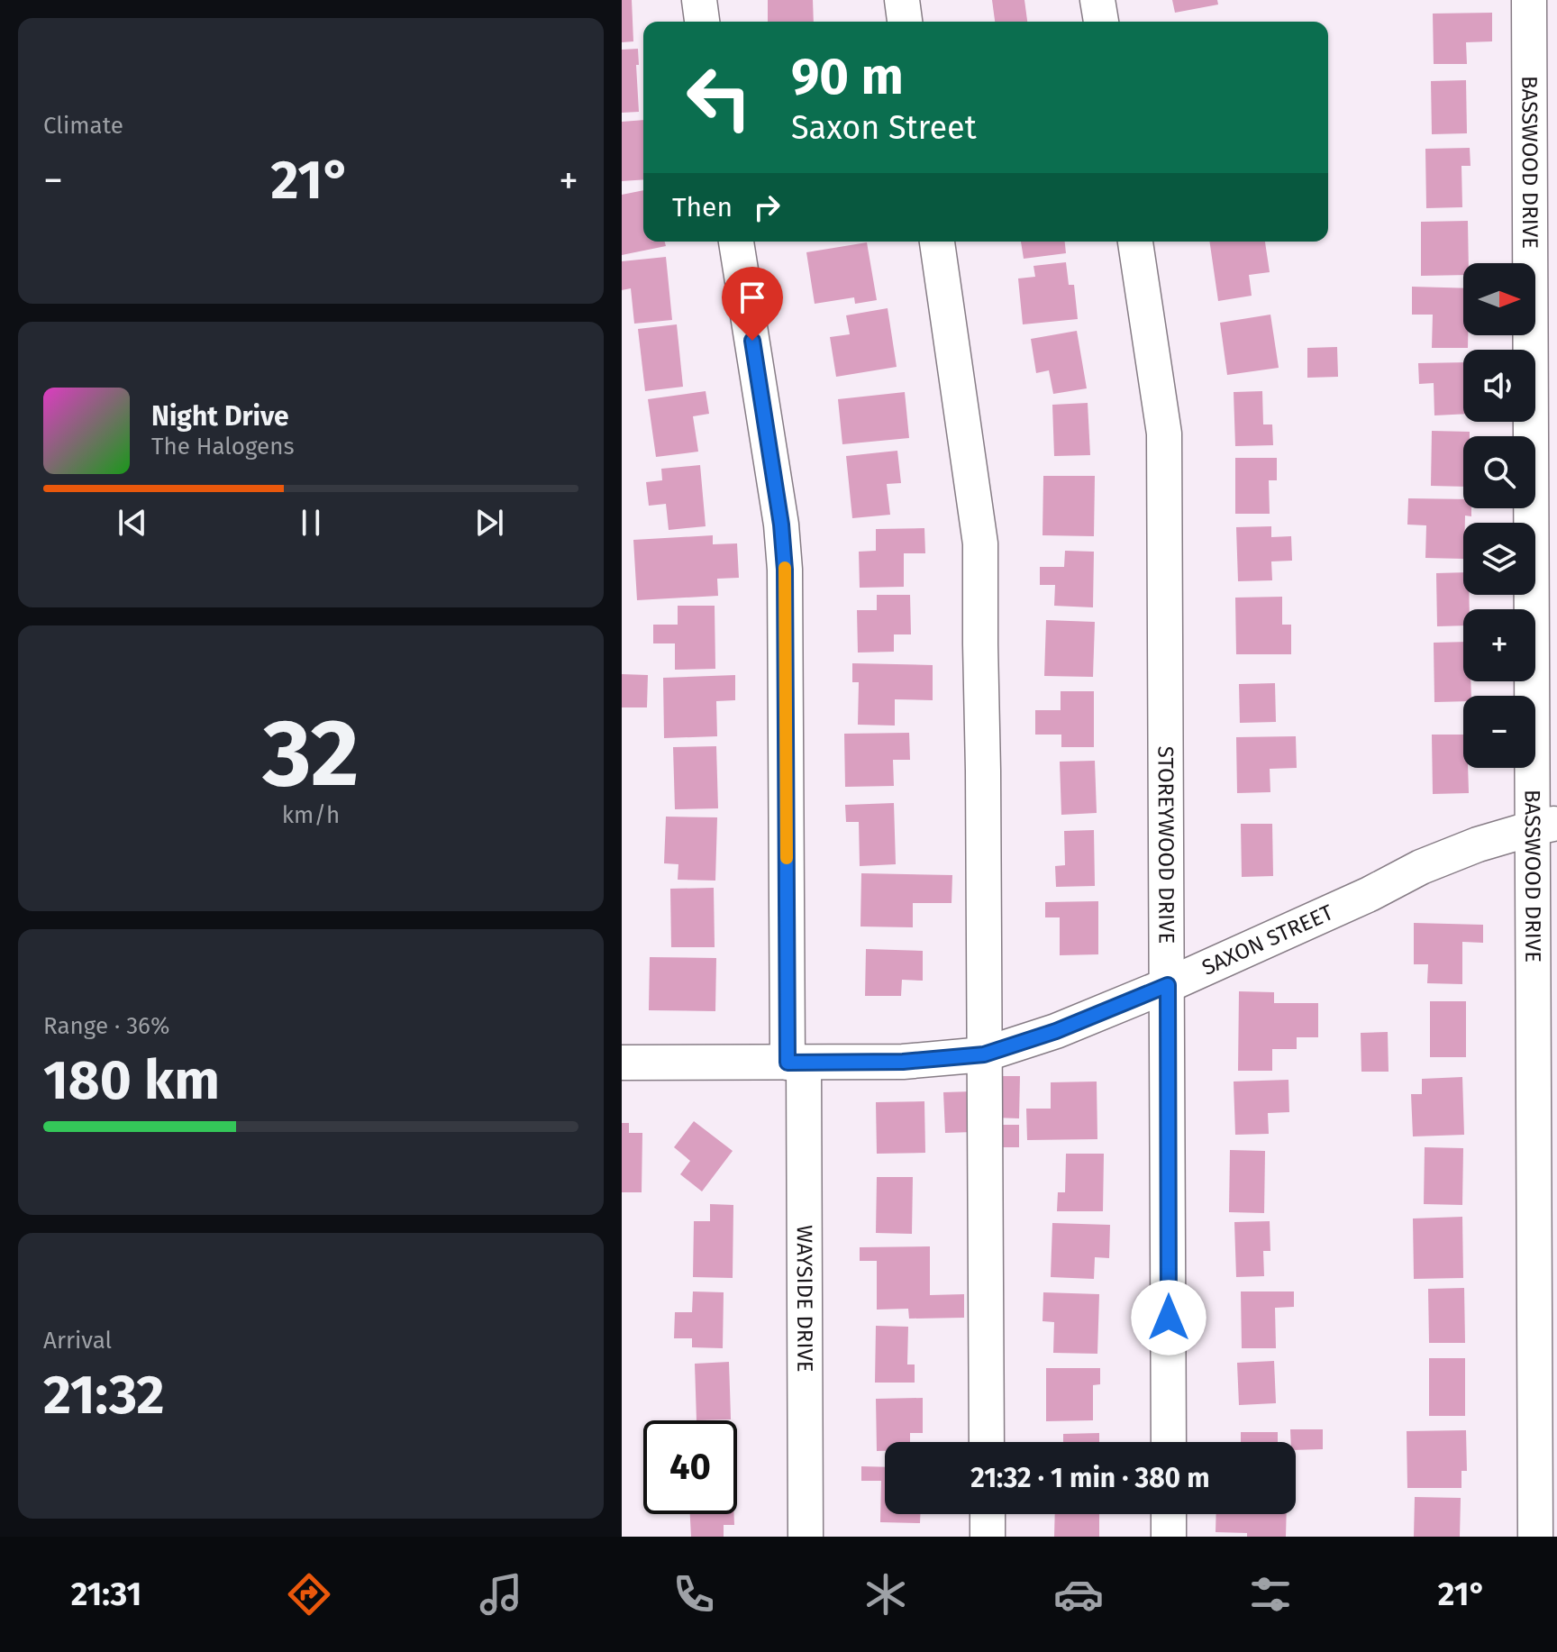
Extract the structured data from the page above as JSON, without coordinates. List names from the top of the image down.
{
  "streets": {
    "street": [
      "BASSWOOD DRIVE",
      "STOREYWOOD DRIVE",
      "SAXON STREET",
      "WAYSIDE DRIVE"
    ]
  },
  "crossings": [
    ["BASSWOOD DRIVE", "SAXON STREET"],
    ["STOREYWOOD DRIVE", "SAXON STREET"],
    ["SAXON STREET", "WAYSIDE DRIVE"]
  ],
  "north": "right",
  "page": {
    "tile": [
      "Climate",
      ["32", "km/h"],
      ["Range · 36%", "180 km"],
      ["Arrival", "21:32"]
    ],
    "turn": ["90 m", "Saxon Street"],
    "heat": ["−", "21°", "+"],
    "then": "Then",
    "map_buttons": ["+", "−"],
    "song": ["Night Drive", "The Halogens"],
    "limit": "40",
    "trip": "21:32 · 1 min · 380 m",
    "tabs": ["21:31", "21°"]
  }
}
